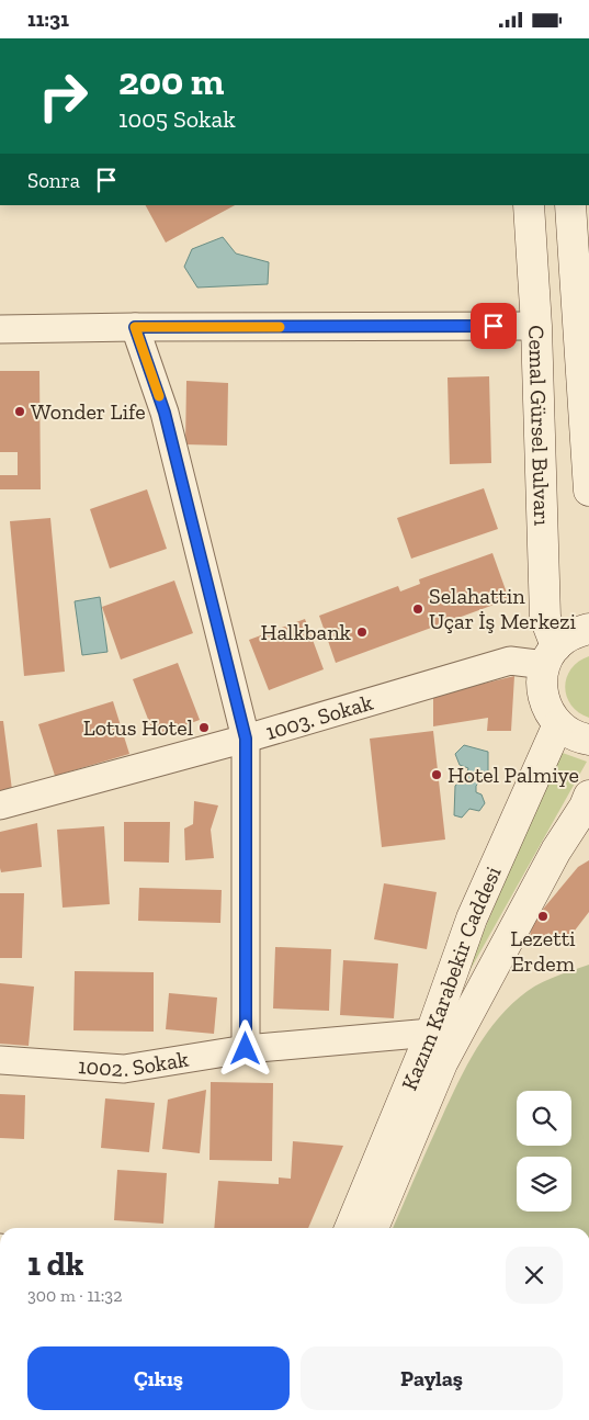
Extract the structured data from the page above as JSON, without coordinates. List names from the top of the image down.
{
  "streets": {
    "main road": ["Cemal Gürsel Bulvarı", "Kazım Karabekir Caddesi"],
    "street": ["1003. Sokak", "1002. Sokak"]
  },
  "crossings": [
    ["Cemal Gürsel Bulvarı", "1003. Sokak"],
    ["Kazım Karabekir Caddesi", "1002. Sokak"]
  ],
  "places": [
    "Wonder Life",
    "Selahattin Uçar İş Merkezi",
    "Halkbank",
    "Lotus Hotel",
    "Hotel Palmiye",
    "Lezetti Erdem"
  ],
  "page": {
    "status": "11:31",
    "turn": ["200 m", "1005 Sokak"],
    "then": "Sonra",
    "heading": ["1 dk", "300 m · 11:32"],
    "buttons": ["Çıkış", "Paylaş"]
  }
}
